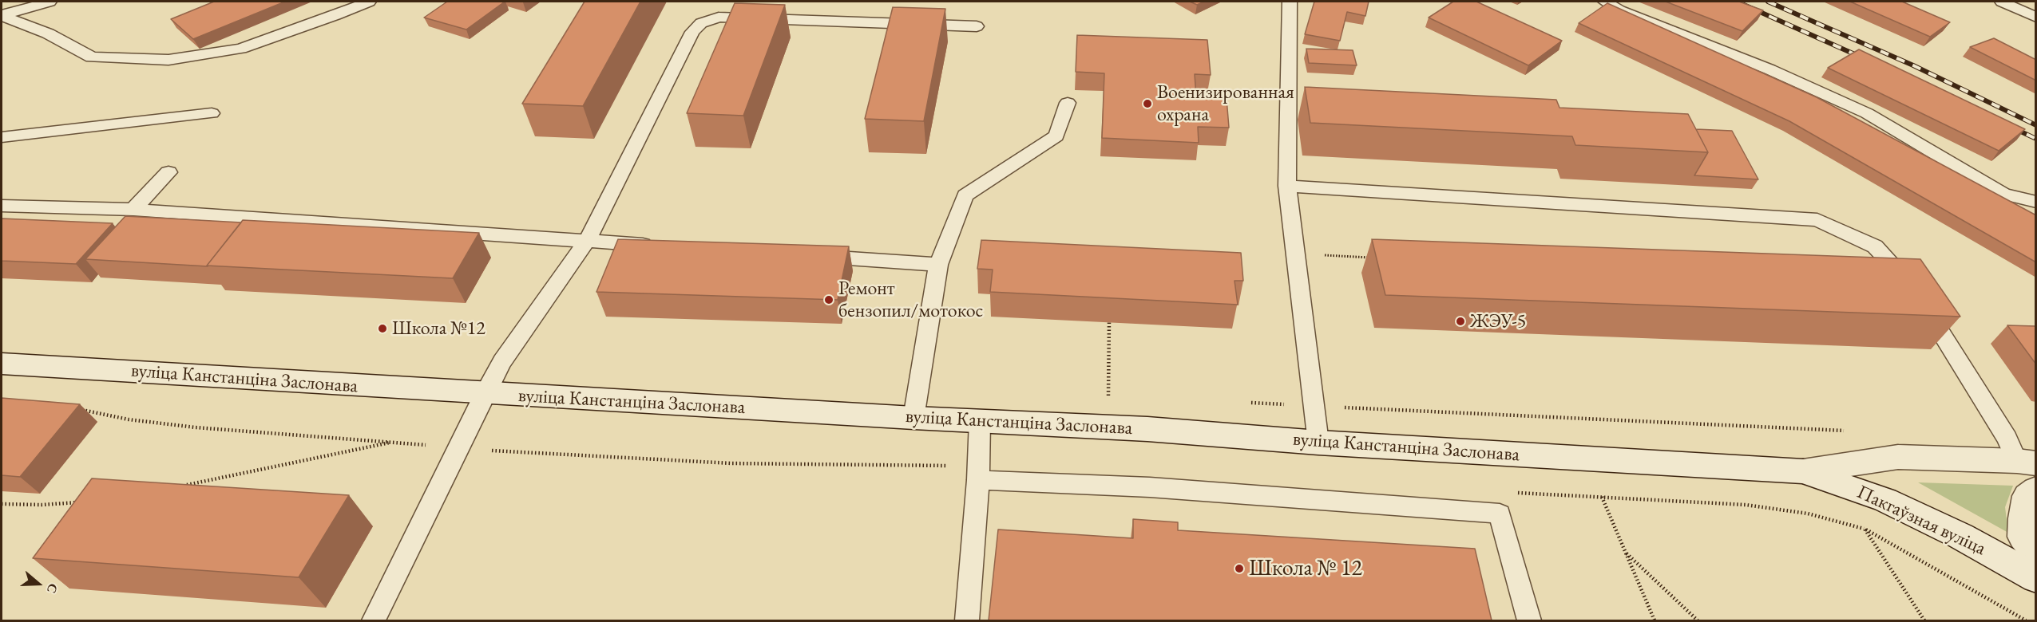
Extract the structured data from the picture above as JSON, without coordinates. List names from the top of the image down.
{
  "streets": {
    "street": ["вуліца Канстанціна Заслонава", "Пакгаўзная вуліца"]
  },
  "crossings": [
    ["вуліца Канстанціна Заслонава", "Пакгаўзная вуліца"]
  ],
  "places": [
    "Военизированная охрана",
    "Ремонт бензопил/мотокос",
    "ЖЭУ-5",
    "Школа №12",
    "Школа № 12"
  ],
  "north": "right"
}
